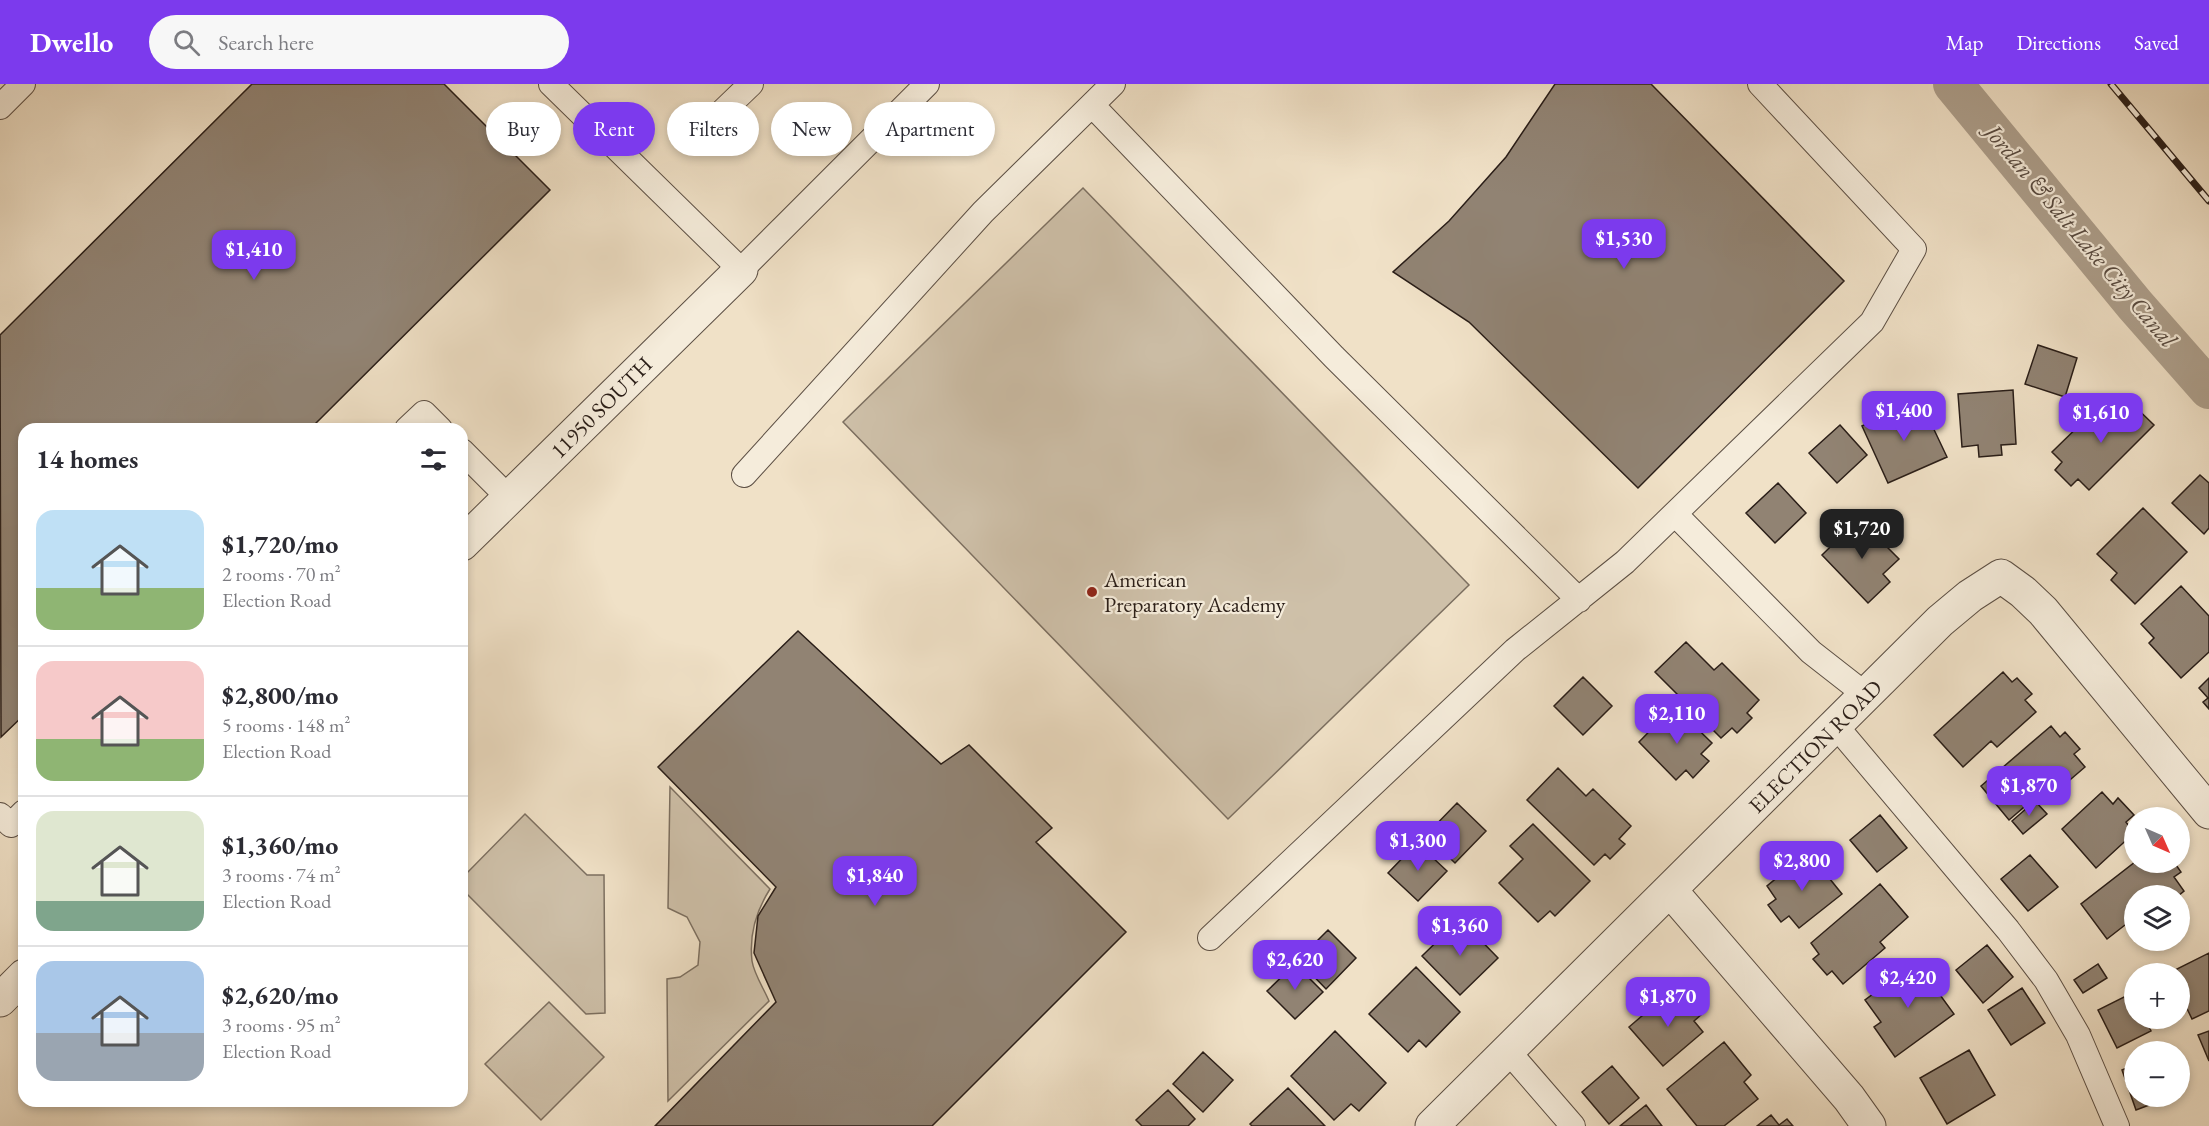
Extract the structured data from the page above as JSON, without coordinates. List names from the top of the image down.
{
  "streets": {
    "street": ["11950 SOUTH", "ELECTION ROAD"]
  },
  "water": ["Jordan & Salt Lake City Canal"],
  "places": ["American Preparatory Academy"],
  "north": "bottom right",
  "page": {
    "header": "Dwello",
    "search": "Search here",
    "nav": ["Map", "Directions", "Saved"],
    "chip": [
      "Buy",
      "Rent",
      "Filters",
      "New",
      "Apartment"
    ],
    "price": [
      "$1,530",
      "$1,410",
      "$1,400",
      "$1,610",
      "$1,720",
      "$2,110",
      "$1,870",
      "$1,300",
      "$2,800",
      "$1,840",
      "$1,360",
      "$2,620",
      "$2,420",
      "$1,870"
    ],
    "heading": "14 homes",
    "list": [
      {
        "name": "$1,720/mo",
        "note": "2 rooms · 70 m² · Election Road"
      },
      {
        "name": "$2,800/mo",
        "note": "5 rooms · 148 m² · Election Road"
      },
      {
        "name": "$1,360/mo",
        "note": "3 rooms · 74 m² · Election Road"
      },
      {
        "name": "$2,620/mo",
        "note": "3 rooms · 95 m² · Election Road"
      }
    ],
    "map_buttons": ["+", "−"]
  }
}
